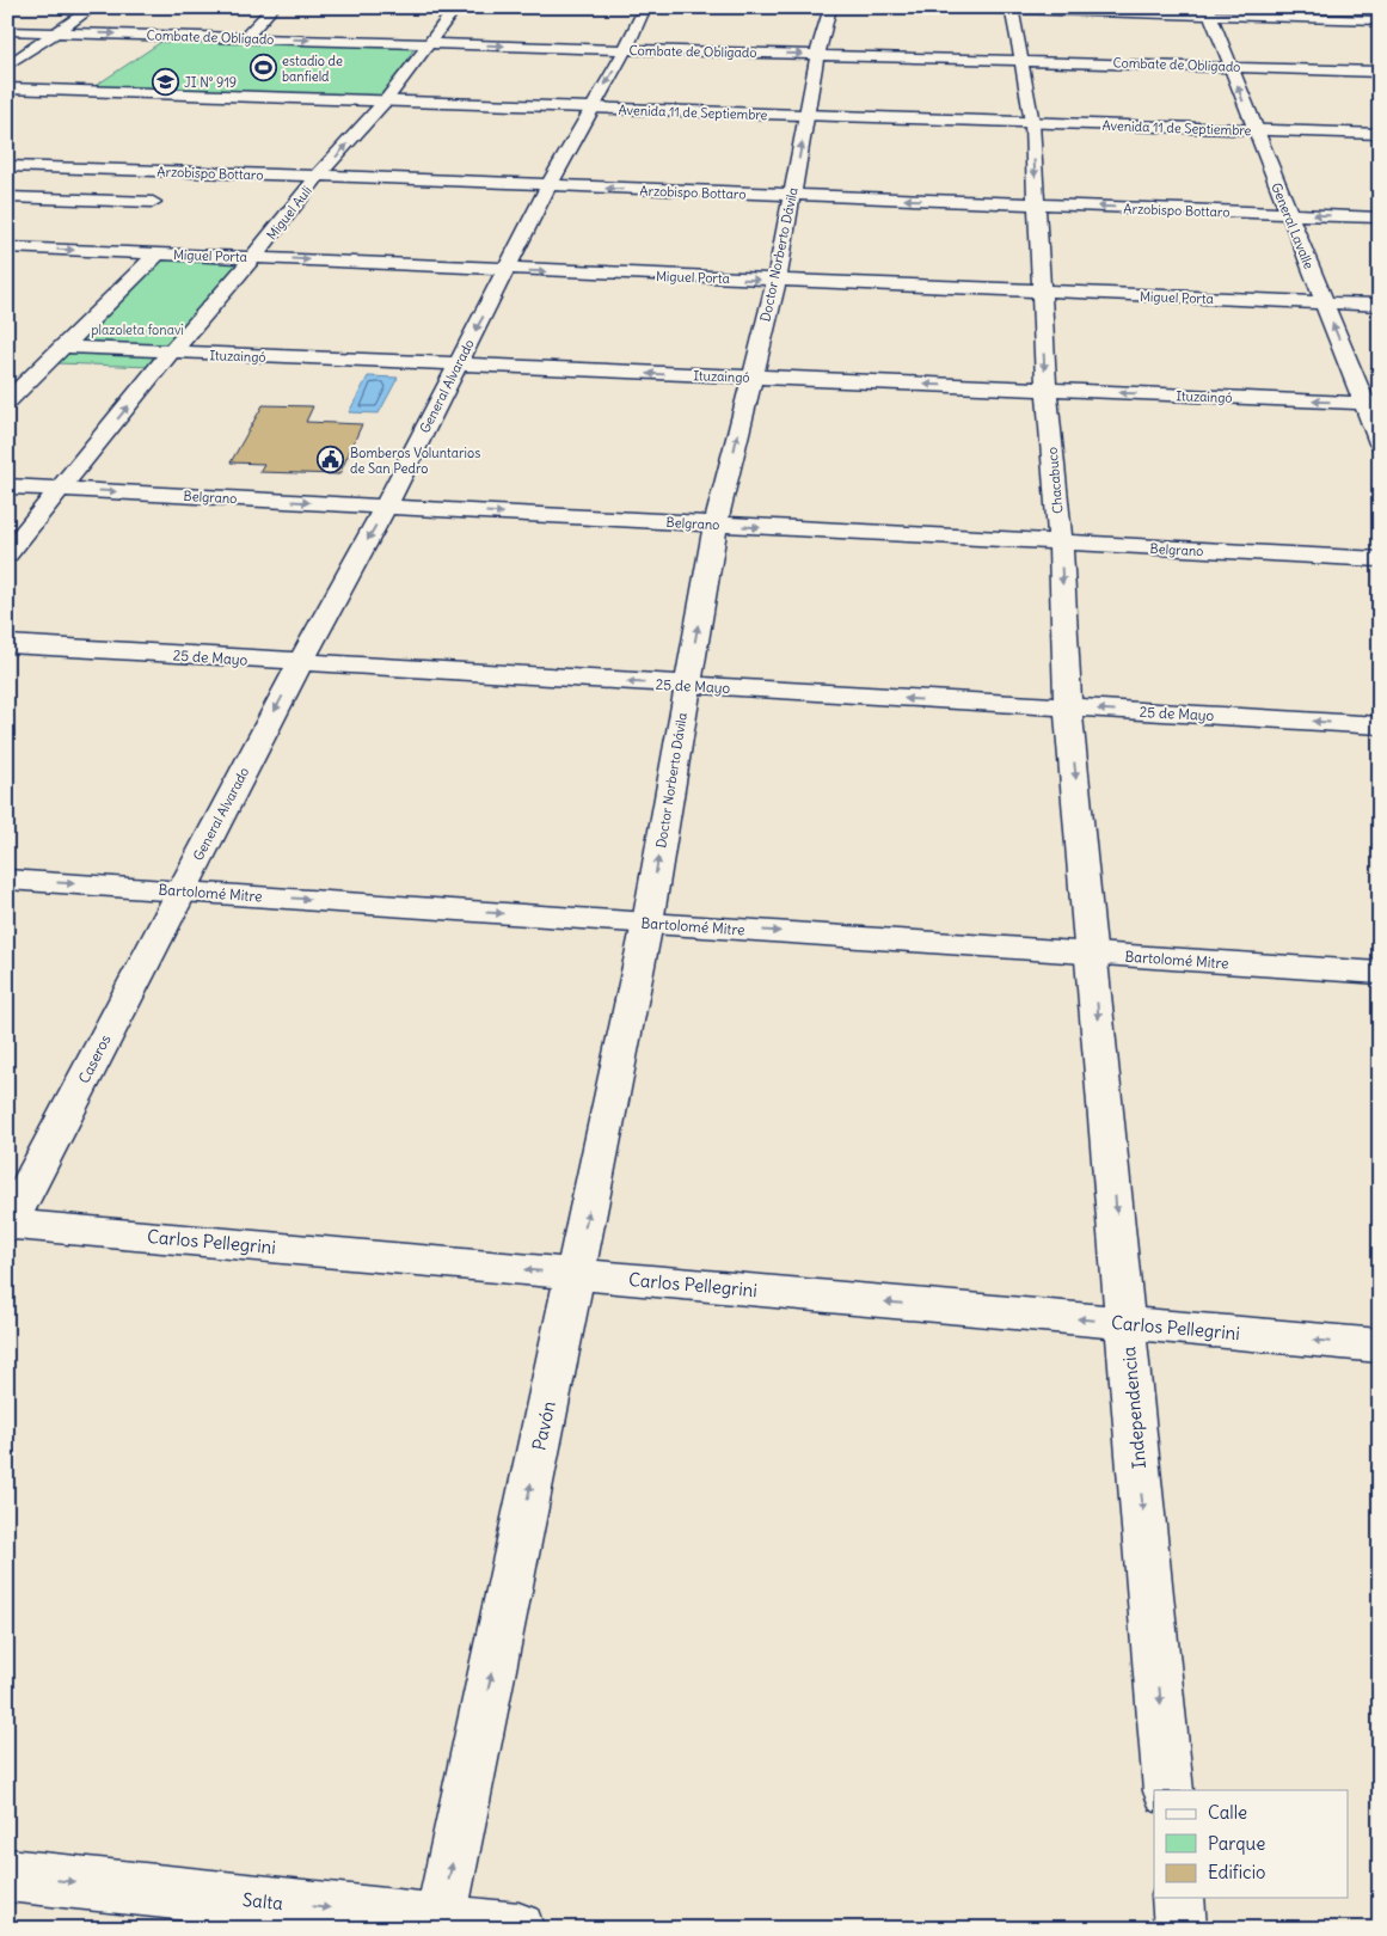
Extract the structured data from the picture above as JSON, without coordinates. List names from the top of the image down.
{
  "streets": {
    "street": [
      "Combate de Obligado",
      "Avenida 11 de Septiembre",
      "Arzobispo Bottaro",
      "Miguel Auli",
      "General Lavalle",
      "Doctor Norberto Dávila",
      "Miguel Porta",
      "Ituzaingó",
      "General Alvarado",
      "Chacabuco",
      "Belgrano",
      "25 de Mayo",
      "Bartolomé Mitre",
      "Caseros",
      "Carlos Pellegrini",
      "Independencia",
      "Pavón",
      "Salta"
    ]
  },
  "crossings": [
    ["Combate de Obligado", "Miguel Auli"],
    ["Combate de Obligado", "General Lavalle"],
    ["Combate de Obligado", "Doctor Norberto Dávila"],
    ["Combate de Obligado", "General Alvarado"],
    ["Combate de Obligado", "Chacabuco"],
    ["Avenida 11 de Septiembre", "Miguel Auli"],
    ["Avenida 11 de Septiembre", "General Lavalle"],
    ["Avenida 11 de Septiembre", "Doctor Norberto Dávila"],
    ["Avenida 11 de Septiembre", "General Alvarado"],
    ["Avenida 11 de Septiembre", "Chacabuco"],
    ["Arzobispo Bottaro", "Miguel Auli"],
    ["Arzobispo Bottaro", "General Lavalle"],
    ["Arzobispo Bottaro", "Doctor Norberto Dávila"],
    ["Arzobispo Bottaro", "General Alvarado"],
    ["Arzobispo Bottaro", "Chacabuco"],
    ["Miguel Auli", "Miguel Porta"],
    ["Miguel Auli", "Ituzaingó"],
    ["Miguel Auli", "Belgrano"],
    ["General Lavalle", "Miguel Porta"],
    ["General Lavalle", "Ituzaingó"],
    ["Doctor Norberto Dávila", "Miguel Porta"],
    ["Doctor Norberto Dávila", "Ituzaingó"],
    ["Doctor Norberto Dávila", "Belgrano"],
    ["Doctor Norberto Dávila", "25 de Mayo"],
    ["Doctor Norberto Dávila", "Bartolomé Mitre"],
    ["Doctor Norberto Dávila", "Pavón"],
    ["Miguel Porta", "General Alvarado"],
    ["Miguel Porta", "Chacabuco"],
    ["Ituzaingó", "General Alvarado"],
    ["Ituzaingó", "Chacabuco"],
    ["General Alvarado", "Belgrano"],
    ["General Alvarado", "25 de Mayo"],
    ["General Alvarado", "Bartolomé Mitre"],
    ["General Alvarado", "Caseros"],
    ["Chacabuco", "Belgrano"],
    ["Chacabuco", "25 de Mayo"],
    ["Chacabuco", "Bartolomé Mitre"],
    ["Chacabuco", "Independencia"],
    ["Bartolomé Mitre", "Caseros"],
    ["Bartolomé Mitre", "Independencia"],
    ["Bartolomé Mitre", "Pavón"],
    ["Caseros", "Carlos Pellegrini"],
    ["Carlos Pellegrini", "Independencia"],
    ["Carlos Pellegrini", "Pavón"],
    ["Pavón", "Salta"]
  ],
  "one_way": [
    "Combate de Obligado",
    "General Lavalle",
    "Doctor Norberto Dávila",
    "Miguel Porta",
    "Ituzaingó",
    "General Alvarado",
    "Chacabuco",
    "Belgrano",
    "25 de Mayo",
    "Bartolomé Mitre",
    "Carlos Pellegrini",
    "Independencia",
    "Pavón",
    "Salta"
  ],
  "parks": ["plazoleta fonavi"],
  "places": {
    "sports": ["estadio de banfield"],
    "school or university": ["JI N° 919"],
    "public building": ["Bomberos Voluntarios de San Pedro"]
  },
  "legend": ["Calle", "Parque", "Edificio"]
}
